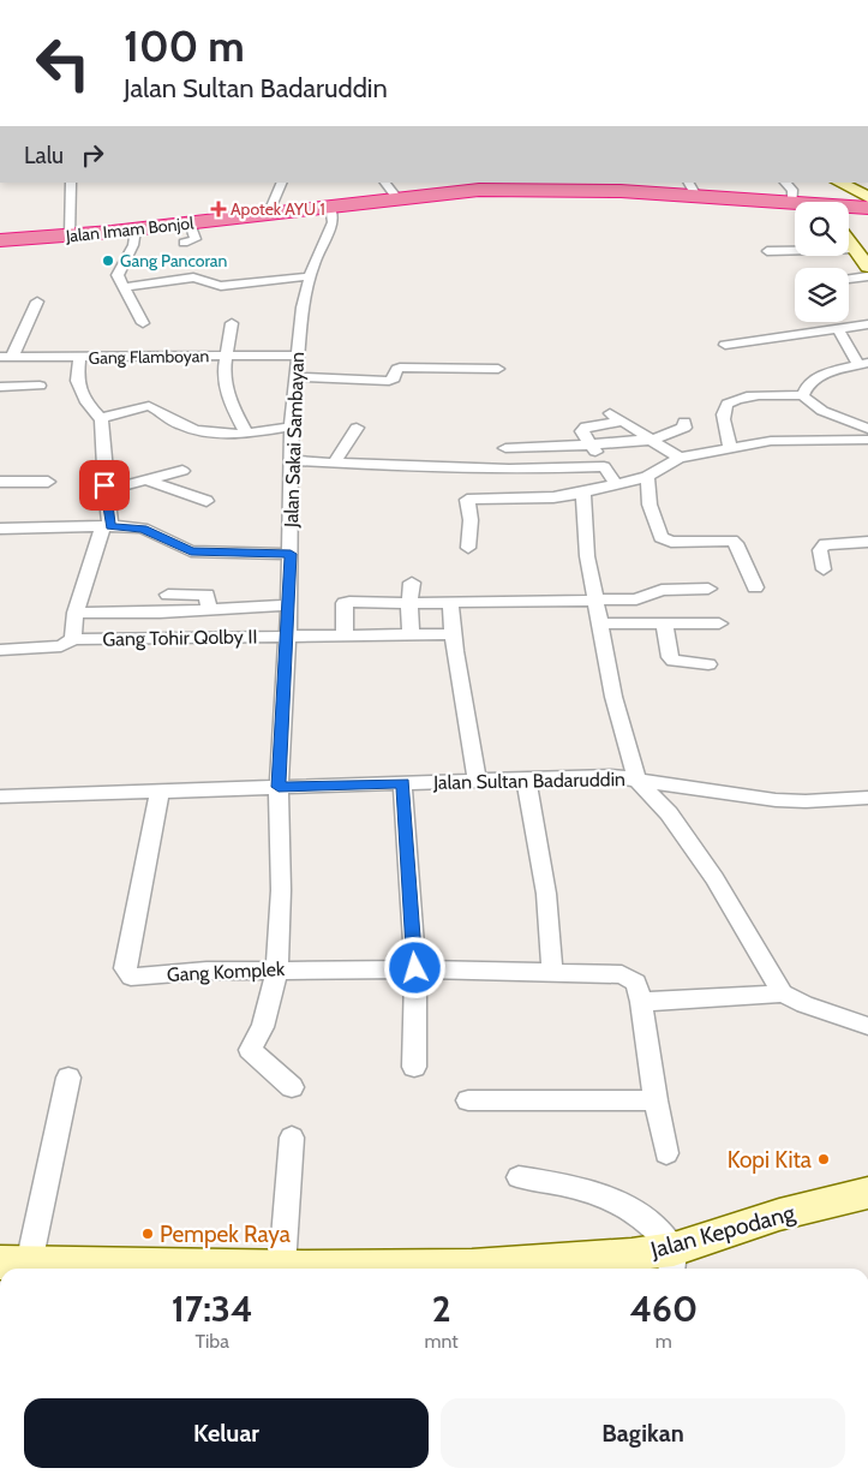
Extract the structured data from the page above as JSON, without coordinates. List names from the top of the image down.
{
  "streets": {
    "highway": ["Jalan Imam Bonjol"],
    "street": [
      "Gang Flamboyan",
      "Jalan Sakai Sambayan",
      "Gang Tohir Qolby II",
      "Jalan Sultan Badaruddin",
      "Gang Komplek",
      "Jalan Kepodang"
    ]
  },
  "crossings": [
    ["Jalan Imam Bonjol", "Jalan Sakai Sambayan"],
    ["Gang Flamboyan", "Jalan Sakai Sambayan"],
    ["Jalan Sakai Sambayan", "Gang Tohir Qolby II"],
    ["Jalan Sakai Sambayan", "Jalan Sultan Badaruddin"],
    ["Jalan Sakai Sambayan", "Gang Komplek"],
    ["Jalan Sultan Badaruddin", "Gang Komplek"]
  ],
  "places": {
    "health": ["Apotek AYU 1"],
    "other": ["Gang Pancoran", "Kopi Kita", "Pempek Raya"]
  },
  "page": {
    "turn": ["100 m", "Jalan Sultan Badaruddin"],
    "then": "Lalu",
    "eta": [
      "17:34",
      "Tiba",
      "2",
      "mnt",
      "460",
      "m"
    ],
    "buttons": ["Keluar", "Bagikan"]
  }
}
